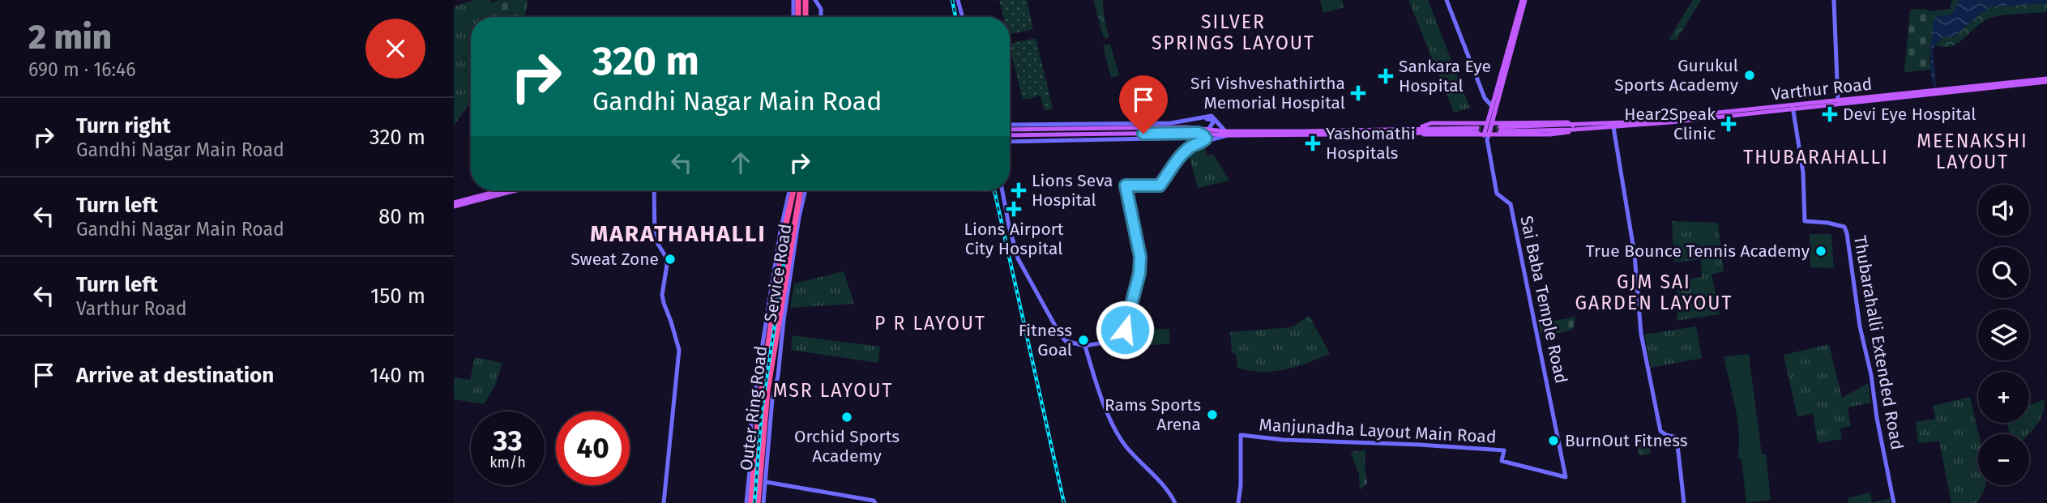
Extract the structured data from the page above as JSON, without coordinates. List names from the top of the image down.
{
  "streets": {
    "highway": ["Outer Ring Road"],
    "main road": ["Varthur Road"],
    "street": [
      "Service Road",
      "Sai Baba Temple Road",
      "Thubarahalli Extended Road",
      "Manjunadha Layout Main Road"
    ]
  },
  "crossings": [
    ["Varthur Road", "Thubarahalli Extended Road"],
    ["Service Road", "Outer Ring Road"],
    ["Sai Baba Temple Road", "Manjunadha Layout Main Road"]
  ],
  "districts": [
    "SILVER SPRINGS LAYOUT",
    "MEENAKSHI LAYOUT",
    "THUBARAHALLI",
    "MARATHAHALLI",
    "GJM SAI GARDEN LAYOUT",
    "P R LAYOUT",
    "MSR LAYOUT"
  ],
  "places": {
    "other": [
      "Gurukul Sports Academy",
      "True Bounce Tennis Academy",
      "Sweat Zone",
      "Fitness Goal",
      "Rams Sports Arena",
      "Orchid Sports Academy",
      "BurnOut Fitness"
    ],
    "health": [
      "Sankara Eye Hospital",
      "Sri Vishveshathirtha Memorial Hospital",
      "Devi Eye Hospital",
      "Hear2Speak Clinic",
      "Yashomathi Hospitals",
      "Lions Seva Hospital",
      "Lions Airport City Hospital"
    ]
  },
  "page": {
    "heading": ["2 min", "690 m · 16:46"],
    "turn": ["320 m", "Gandhi Nagar Main Road"],
    "list": [
      {
        "name": "Turn right",
        "note": "Gandhi Nagar Main Road",
        "value": "320 m"
      },
      {
        "name": "Turn left",
        "note": "Gandhi Nagar Main Road",
        "value": "80 m"
      },
      {
        "name": "Turn left",
        "note": "Varthur Road",
        "value": "150 m"
      },
      {
        "name": "Arrive at destination",
        "value": "140 m"
      }
    ],
    "map_buttons": ["+", "−"],
    "speed": "33 km/h",
    "limit": "40"
  }
}
